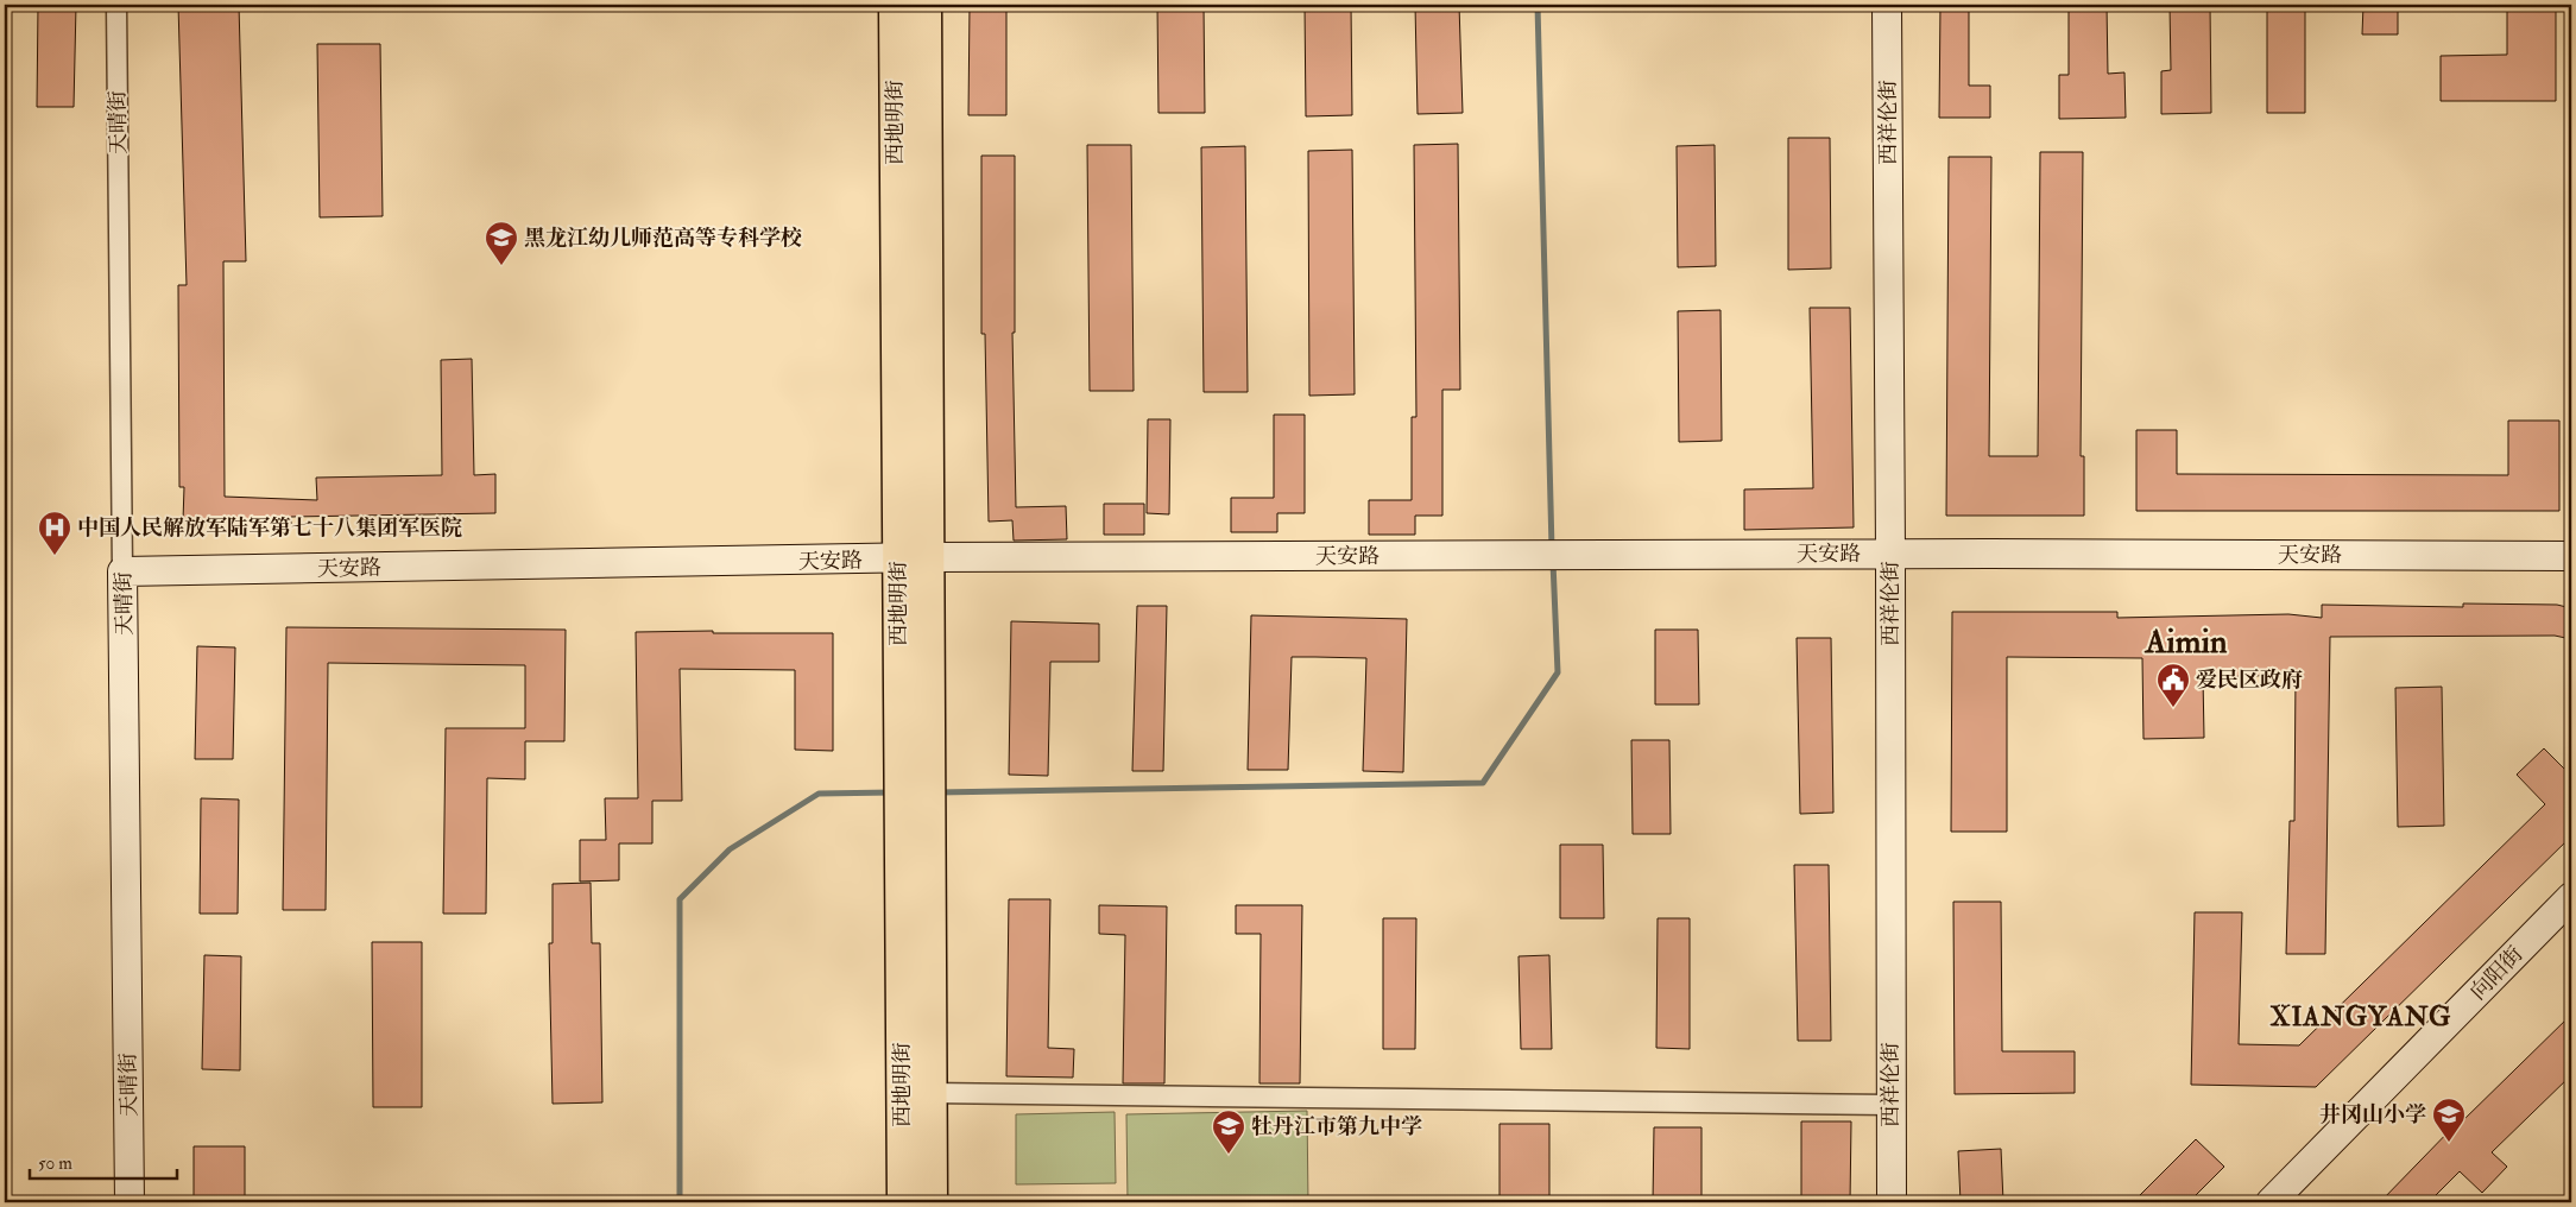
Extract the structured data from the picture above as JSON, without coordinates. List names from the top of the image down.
{
  "streets": {
    "main road": ["西地明街"],
    "street": [
      "天晴街",
      "西祥伦街",
      "天安路",
      "向阳街"
    ]
  },
  "crossings": [
    ["天晴街", "天安路"],
    ["西地明街", "天安路"],
    ["西祥伦街", "天安路"]
  ],
  "districts": ["Aimin", "XIANGYANG"],
  "places": {
    "school or university": ["黑龙江幼儿师范高等专科学校", "井冈山小学", "牡丹江市第九中学"],
    "hospital": ["中国人民解放军陆军第七十八集团军医院"],
    "public building": ["爱民区政府"]
  },
  "scale_bar": "50 m"
}
